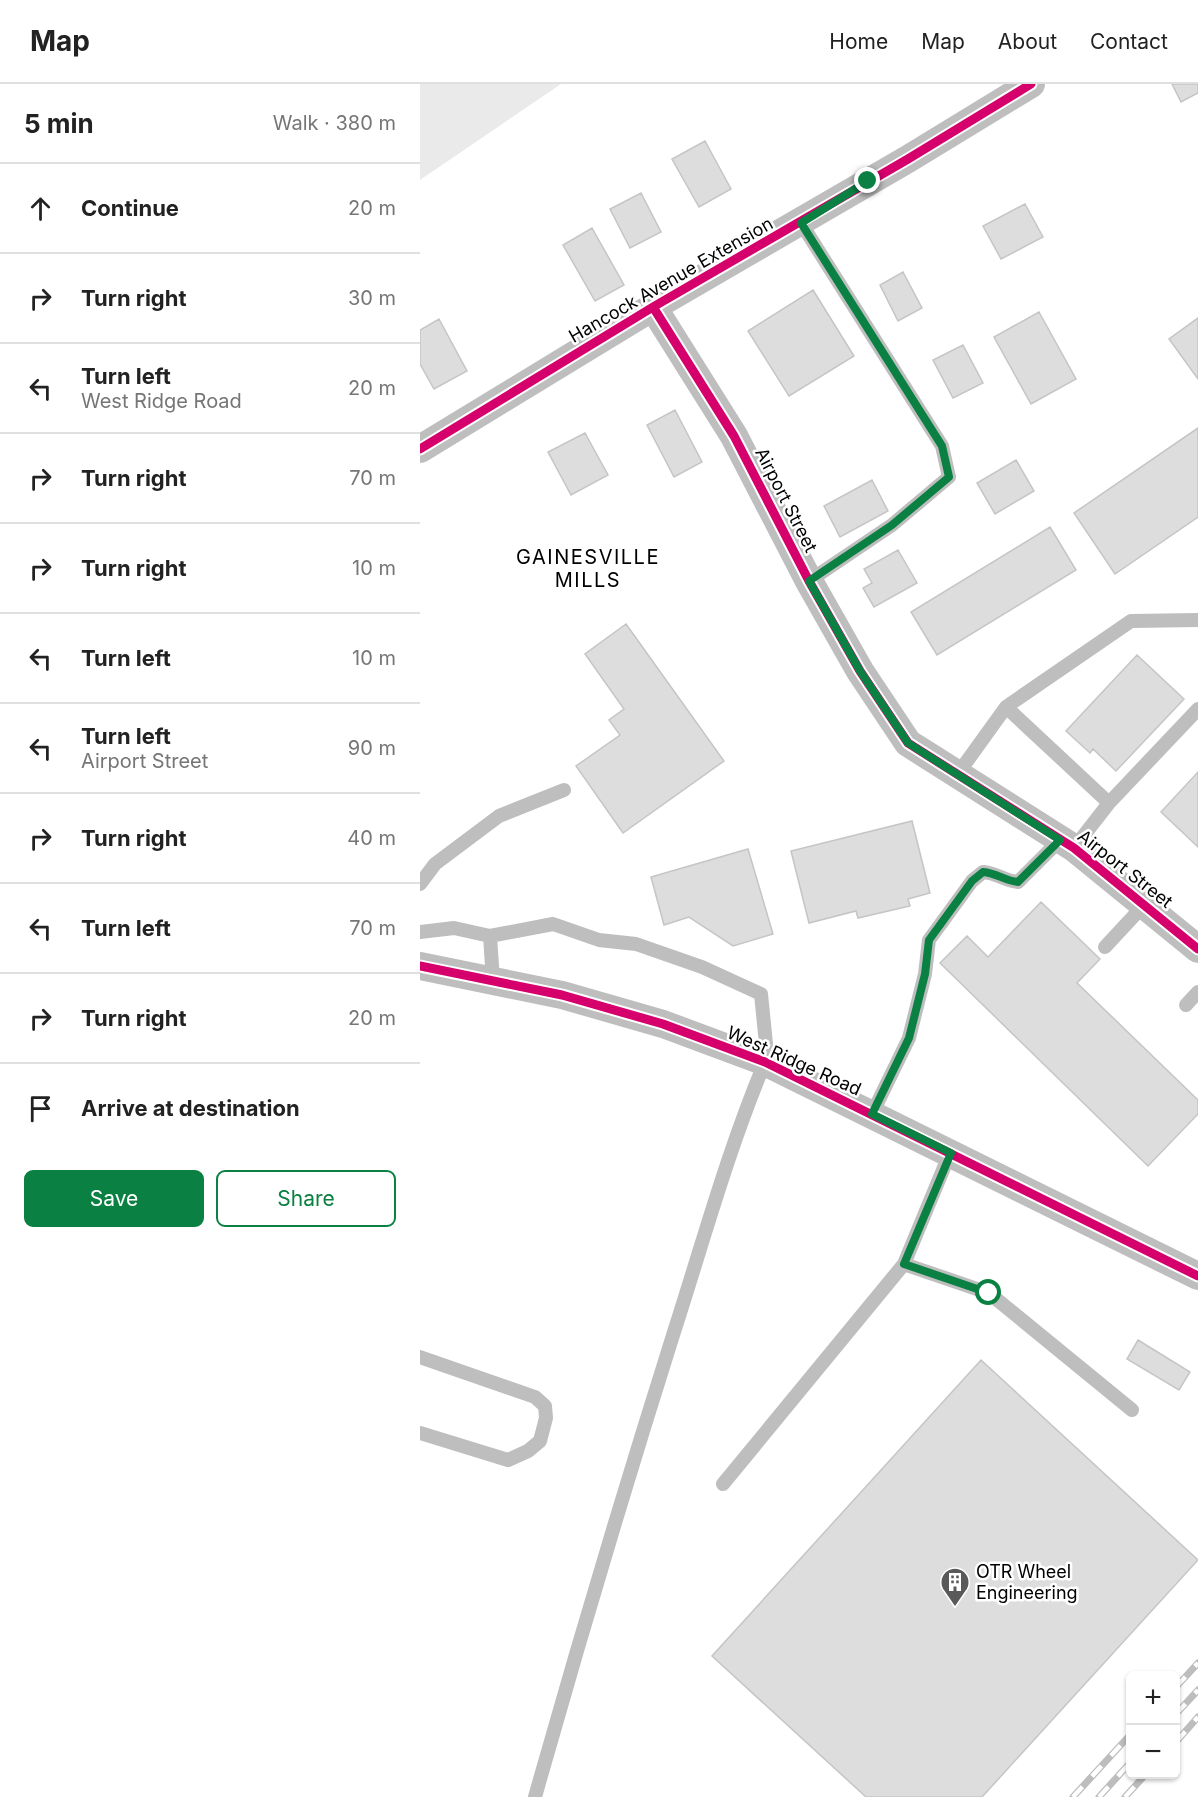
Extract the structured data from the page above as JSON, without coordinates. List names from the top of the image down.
{
  "streets": {
    "street": ["Hancock Avenue Extension", "Airport Street", "West Ridge Road"]
  },
  "crossings": [
    ["Hancock Avenue Extension", "Airport Street"]
  ],
  "districts": ["GAINESVILLE MILLS"],
  "places": {
    "building": ["OTR Wheel Engineering"]
  },
  "page": {
    "header": "Map",
    "nav": [
      "Home",
      "Map",
      "About",
      "Contact"
    ],
    "heading": ["5 min", "Walk · 380 m"],
    "list": [
      ["Continue", "20 m"],
      ["Turn right", "30 m"],
      ["Turn left", "West Ridge Road", "20 m"],
      ["Turn right", "70 m"],
      ["Turn right", "10 m"],
      ["Turn left", "10 m"],
      ["Turn left", "Airport Street", "90 m"],
      ["Turn right", "40 m"],
      ["Turn left", "70 m"],
      ["Turn right", "20 m"],
      "Arrive at destination"
    ],
    "buttons": ["Save", "Share"],
    "map_buttons": ["+", "−"]
  }
}
